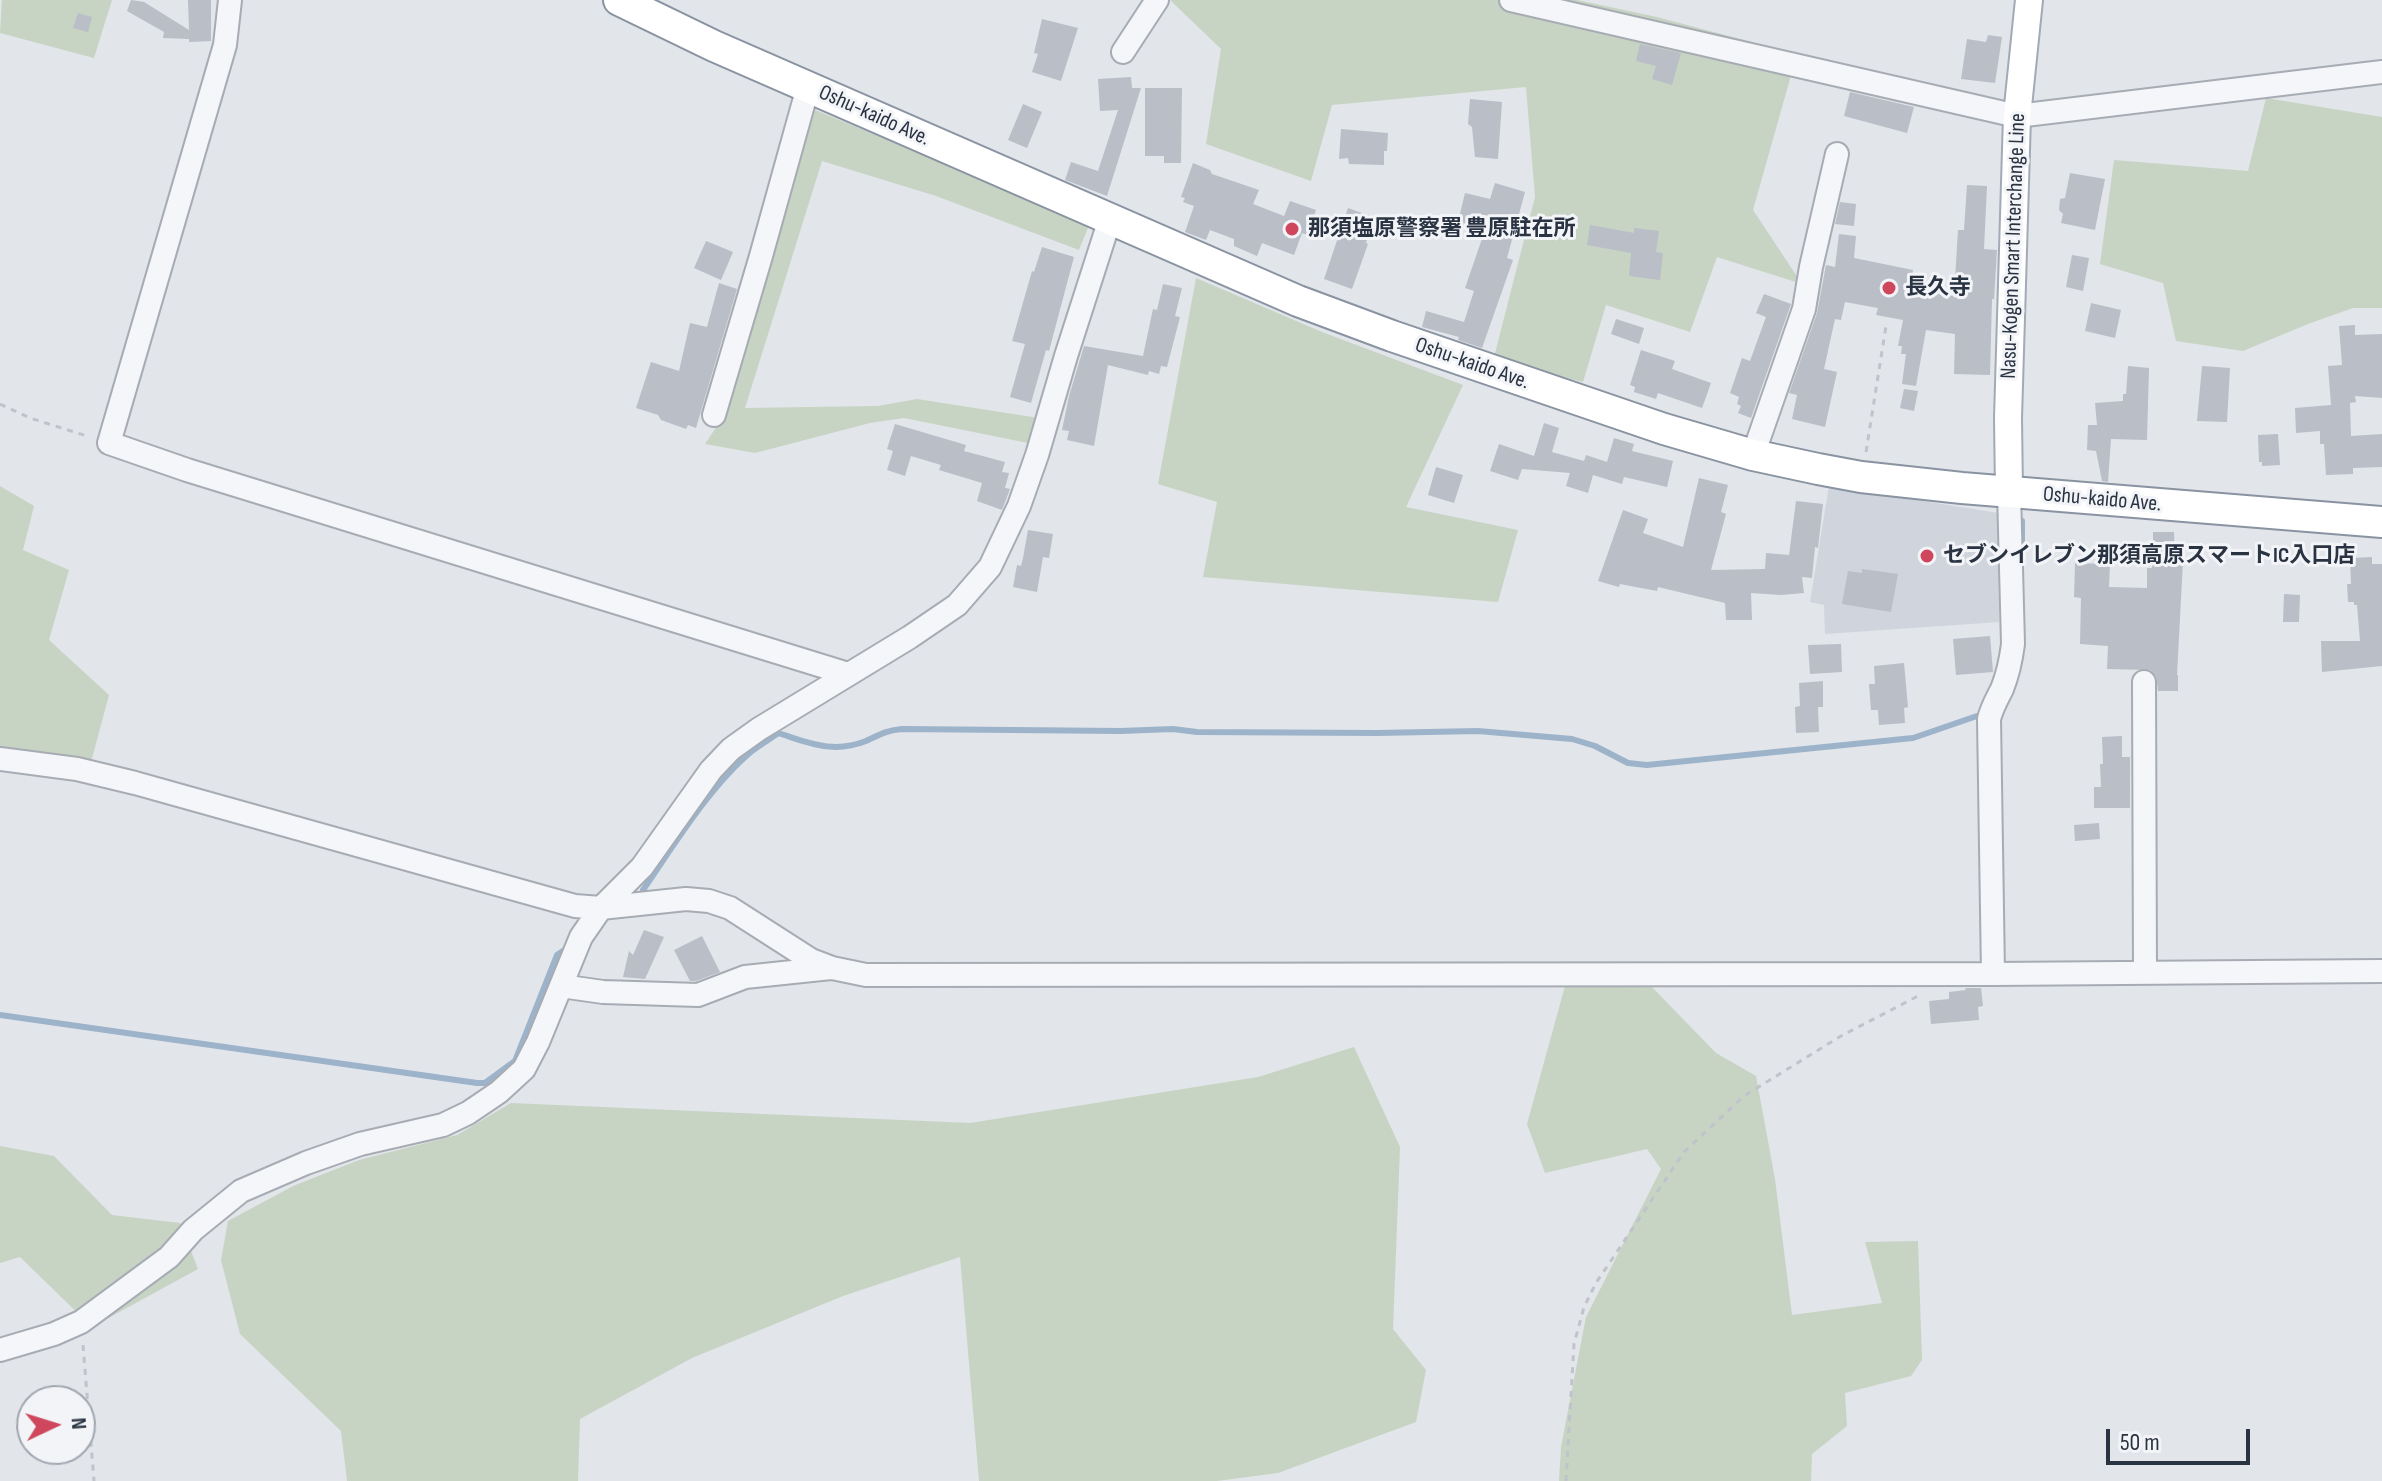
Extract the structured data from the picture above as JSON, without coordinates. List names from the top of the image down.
{
  "streets": {
    "highway": ["Oshu-kaido Ave."],
    "main road": ["Nasu-Kogen Smart Interchange Line"]
  },
  "crossings": [
    ["Oshu-kaido Ave.", "Nasu-Kogen Smart Interchange Line"]
  ],
  "places": ["那須塩原警察署 豊原駐在所", "長久寺", "セブンイレブン那須高原スマートIC入口店"],
  "scale_bar": "50 m",
  "north": "right"
}
